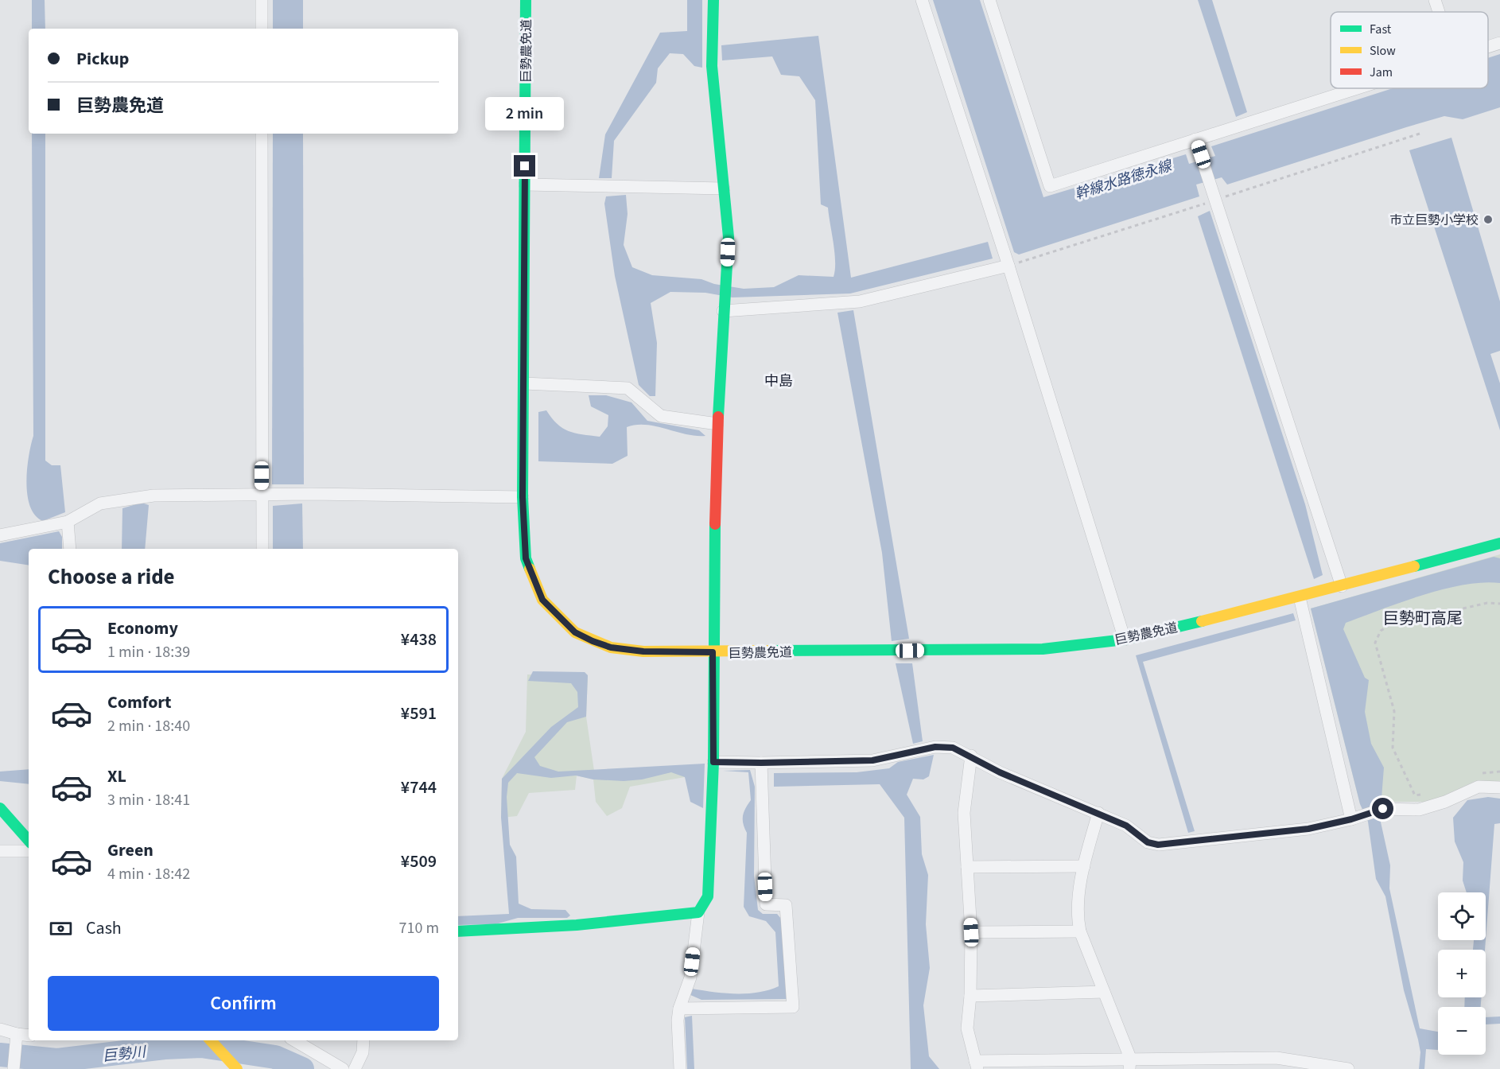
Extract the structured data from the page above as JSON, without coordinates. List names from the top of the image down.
{
  "streets": {
    "street": ["巨勢農免道"]
  },
  "districts": ["中島", "巨勢町高尾"],
  "water": ["幹線水路徳永線", "巨勢川"],
  "places": ["市立巨勢小学校"],
  "legend": ["Fast", "Slow", "Jam"],
  "page": {
    "banner": ["Pickup", "巨勢農免道"],
    "bubble": "2 min",
    "heading": "Choose a ride",
    "list": [
      {
        "name": "Economy",
        "note": "1 min · 18:39",
        "value": "¥438"
      },
      {
        "name": "Comfort",
        "note": "2 min · 18:40",
        "value": "¥591"
      },
      {
        "name": "XL",
        "note": "3 min · 18:41",
        "value": "¥744"
      },
      {
        "name": "Green",
        "note": "4 min · 18:42",
        "value": "¥509"
      }
    ],
    "map_buttons": ["+", "−"],
    "pay": ["Cash", "710 m"],
    "buttons": "Confirm"
  }
}
